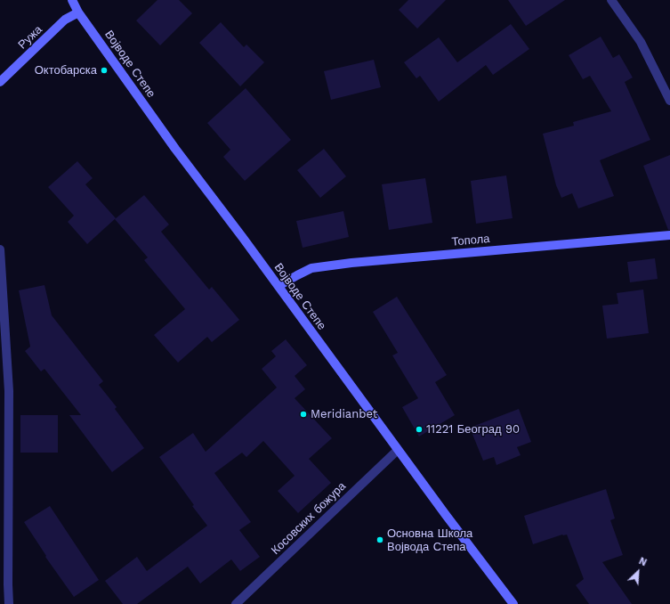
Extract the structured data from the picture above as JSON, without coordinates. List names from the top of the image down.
{
  "streets": {
    "street": [
      "Ружа",
      "Војводе Степе",
      "Топола",
      "Косовских божура"
    ]
  },
  "crossings": [
    ["Ружа", "Војводе Степе"],
    ["Војводе Степе", "Топола"],
    ["Војводе Степе", "Косовских божура"]
  ],
  "places": [
    "Октобарска",
    "Meridianbet",
    "11221 Београд 90",
    "Основна Школа Војвода Степа"
  ],
  "north": "top right"
}
